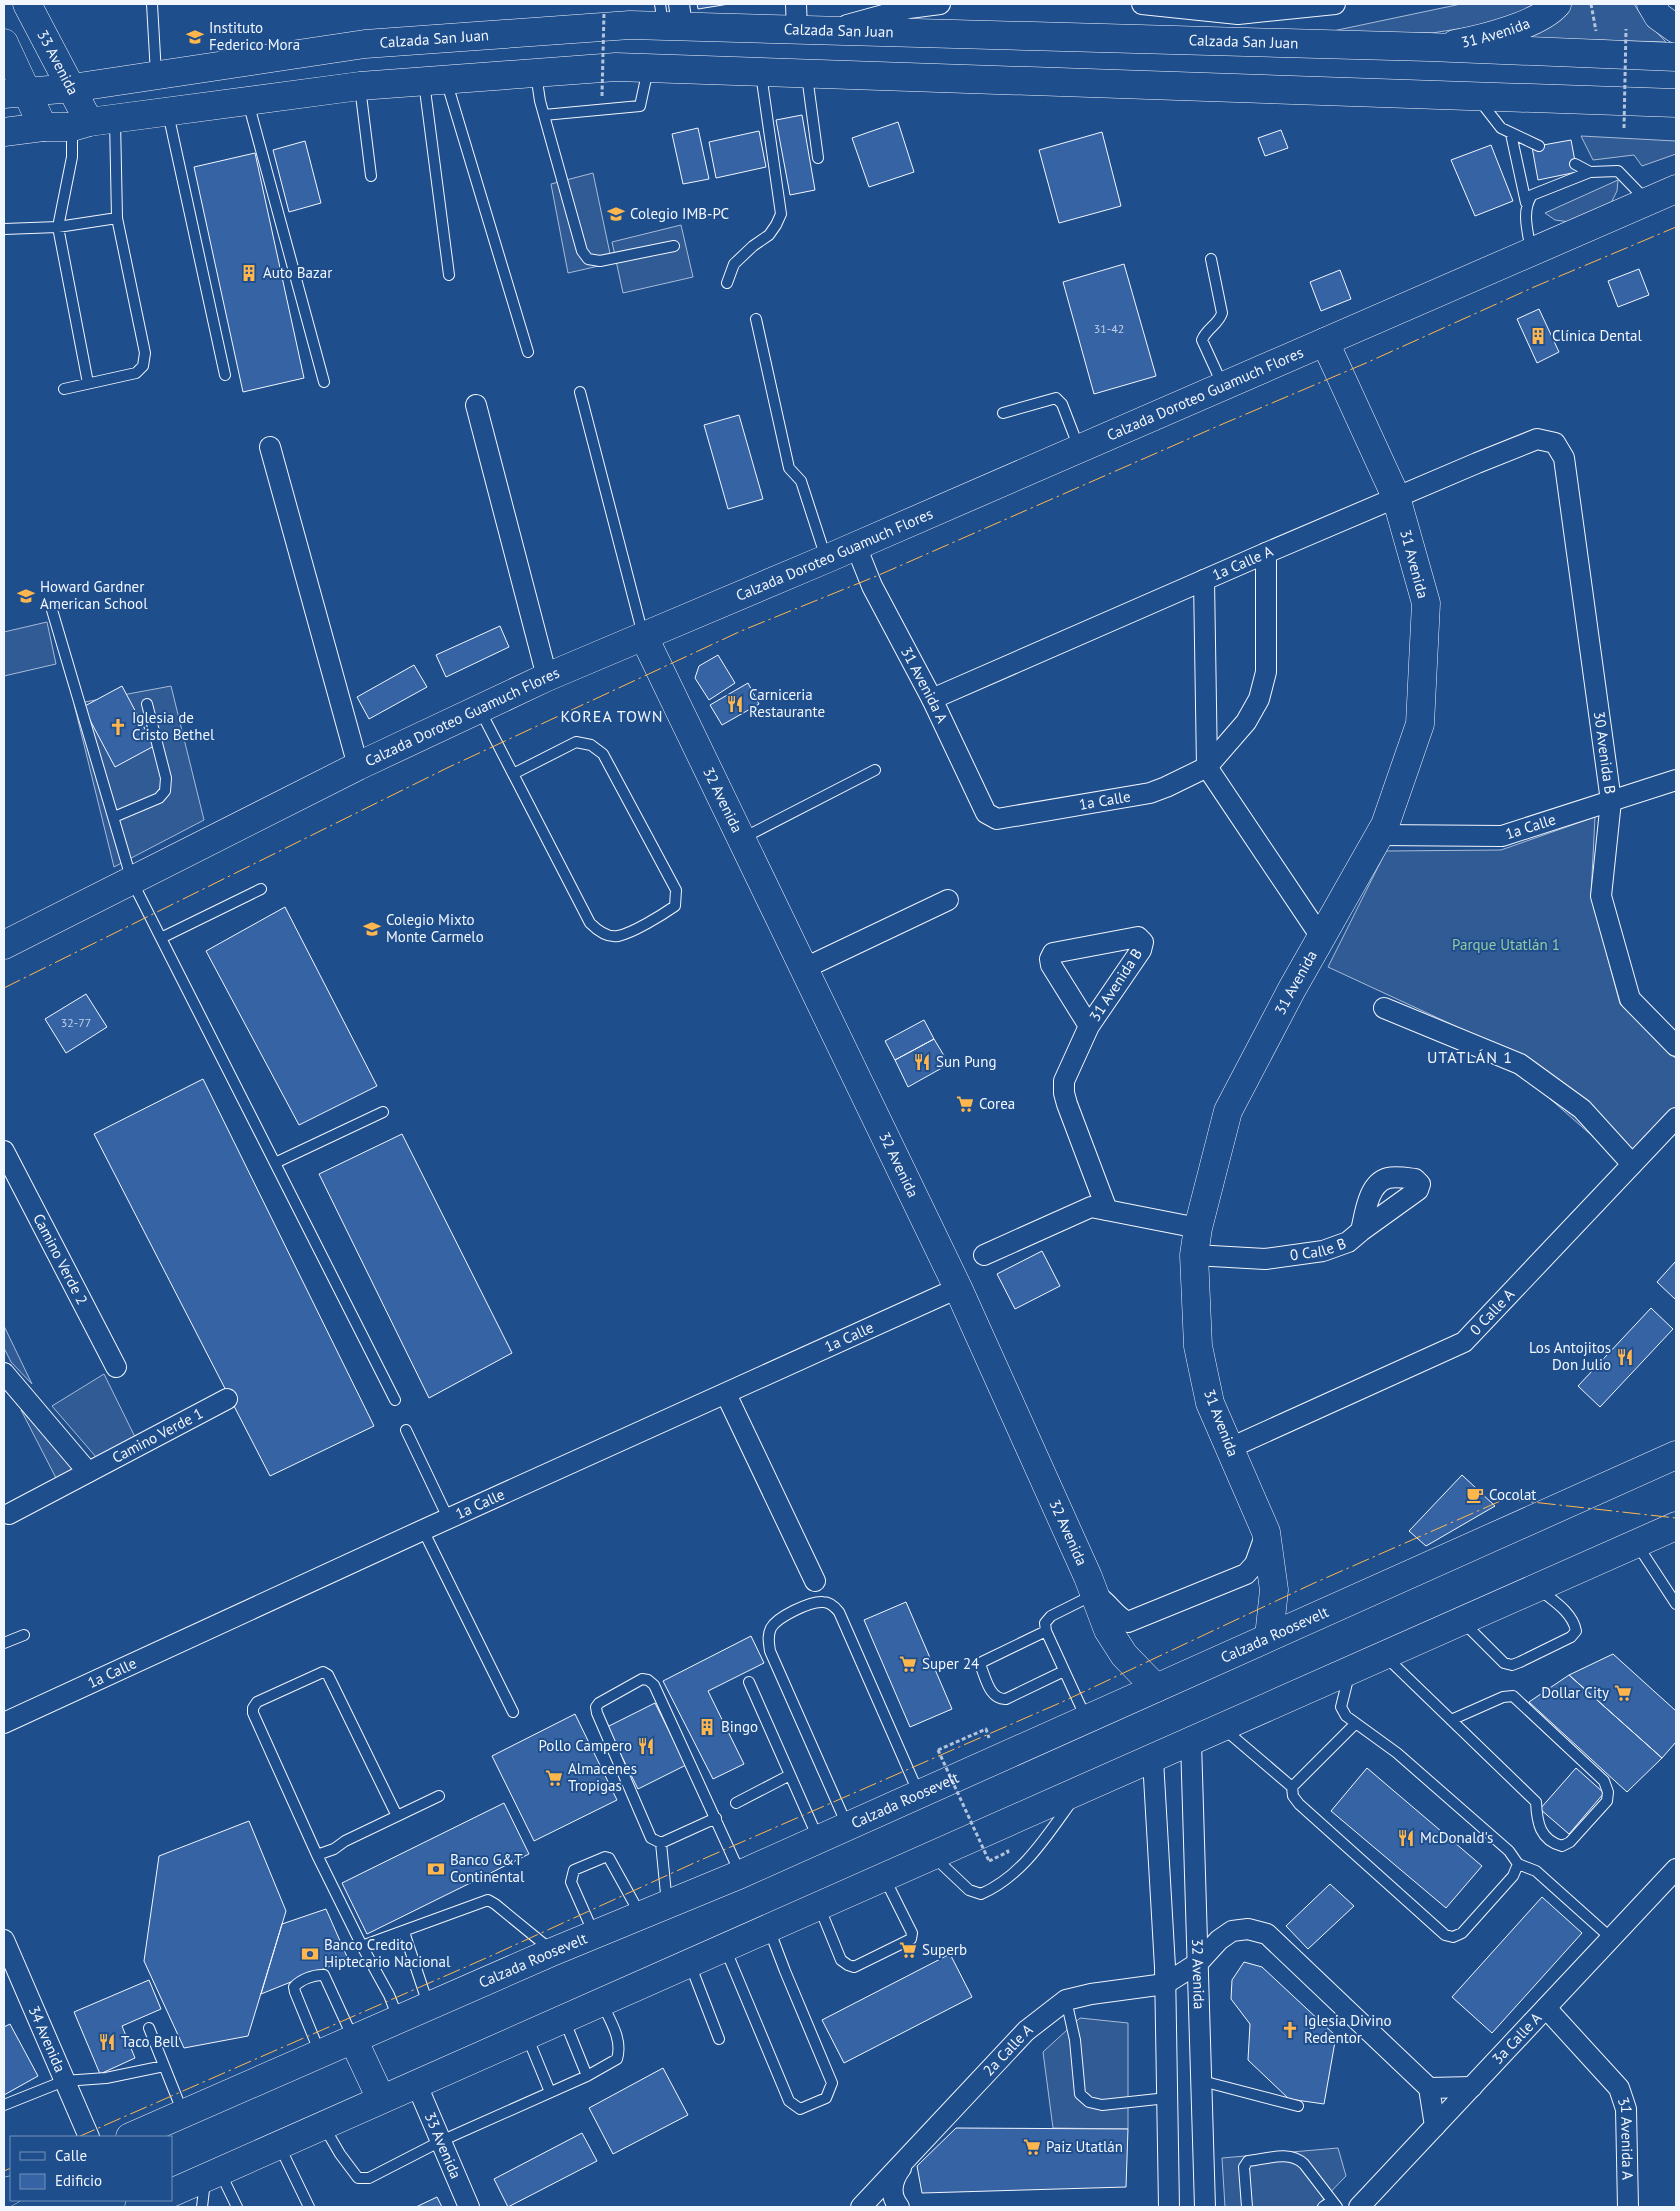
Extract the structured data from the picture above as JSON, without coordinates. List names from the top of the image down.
{
  "streets": {
    "main road": [
      "Calzada San Juan",
      "31 Avenida",
      "33 Avenida",
      "Calzada Doroteo Guamuch Flores",
      "32 Avenida",
      "Calzada Roosevelt"
    ],
    "street": [
      "1a Calle A",
      "31 Avenida A",
      "30 Avenida B",
      "1a Calle",
      "31 Avenida B",
      "0 Calle B",
      "Camino Verde 2",
      "0 Calle A",
      "Camino Verde 1",
      "34 Avenida",
      "3a Calle A",
      "2a Calle A"
    ]
  },
  "crossings": [
    ["Calzada San Juan", "31 Avenida"],
    ["Calzada San Juan", "33 Avenida"],
    ["31 Avenida", "Calzada Doroteo Guamuch Flores"],
    ["31 Avenida", "1a Calle A"],
    ["31 Avenida", "1a Calle"],
    ["31 Avenida", "0 Calle B"],
    ["31 Avenida", "0 Calle A"],
    ["31 Avenida", "Calzada Roosevelt"],
    ["Calzada Doroteo Guamuch Flores", "31 Avenida A"],
    ["Calzada Doroteo Guamuch Flores", "32 Avenida"],
    ["1a Calle A", "31 Avenida A"],
    ["1a Calle A", "30 Avenida B"],
    ["31 Avenida A", "1a Calle"],
    ["31 Avenida A", "3a Calle A"],
    ["30 Avenida B", "1a Calle"],
    ["32 Avenida", "1a Calle"],
    ["32 Avenida", "Calzada Roosevelt"],
    ["32 Avenida", "2a Calle A"]
  ],
  "districts": ["KOREA TOWN", "UTATLÁN 1"],
  "parks": ["Parque Utatlán 1"],
  "places": {
    "school or university": [
      "Instituto Federico Mora",
      "Colegio IMB-PC",
      "Howard Gardner American School",
      "Colegio Mixto Monte Carmelo"
    ],
    "building": ["Auto Bazar", "Clínica Dental", "Bingo"],
    "restaurant": [
      "Carniceria Restaurante",
      "Sun Pung",
      "Los Antojitos Don Julio",
      "Pollo Campero",
      "McDonald's",
      "Taco Bell"
    ],
    "church": ["Iglesia de Cristo Bethel", "Iglesia Divino Redentor"],
    "supermarket": [
      "Corea",
      "Super 24",
      "Dollar City",
      "Almacenes Tropigas",
      "Superb",
      "Paiz Utatlán"
    ],
    "cafe": ["Cocolat"],
    "bank": ["Banco G&T Continental", "Banco Credito Hiptecario Nacional"]
  },
  "house_numbers": ["31-42", "32-77"],
  "legend": ["Calle", "Edificio"]
}
